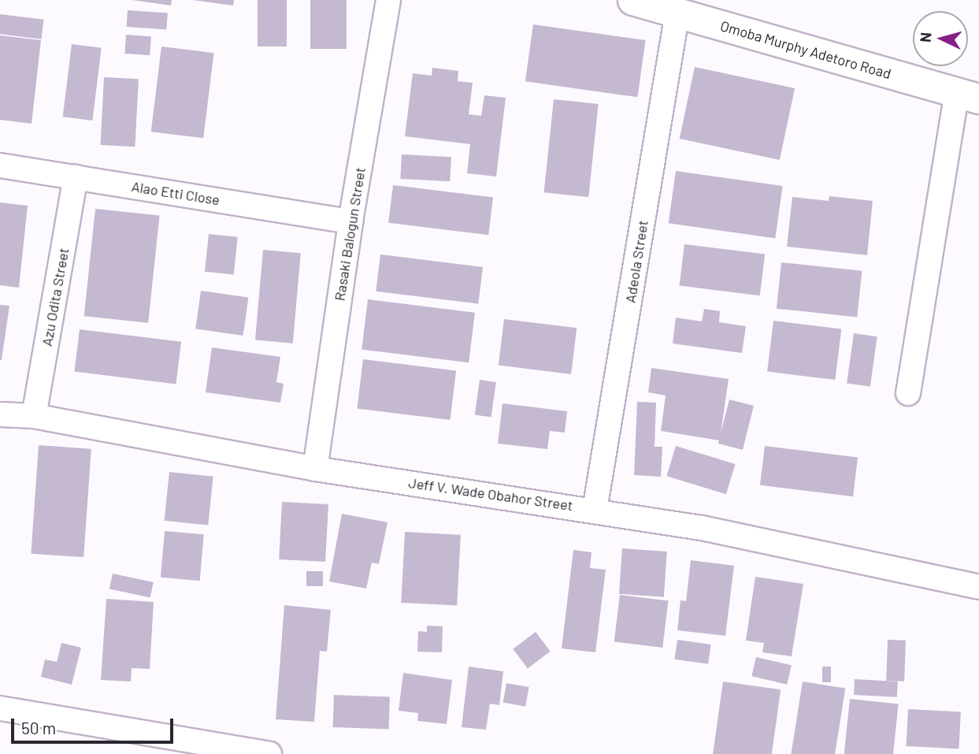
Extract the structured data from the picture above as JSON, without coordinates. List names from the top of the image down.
{
  "streets": {
    "street": [
      "Omoba Murphy Adetoro Road",
      "Alao Etti Close",
      "Rasaki Balogun Street",
      "Adeola Street",
      "Azu Odita Street",
      "Jeff V. Wade Obahor Street"
    ]
  },
  "crossings": [
    ["Omoba Murphy Adetoro Road", "Adeola Street"],
    ["Alao Etti Close", "Rasaki Balogun Street"],
    ["Alao Etti Close", "Azu Odita Street"],
    ["Rasaki Balogun Street", "Jeff V. Wade Obahor Street"],
    ["Adeola Street", "Jeff V. Wade Obahor Street"],
    ["Azu Odita Street", "Jeff V. Wade Obahor Street"]
  ],
  "scale_bar": "50 m",
  "north": "left"
}
